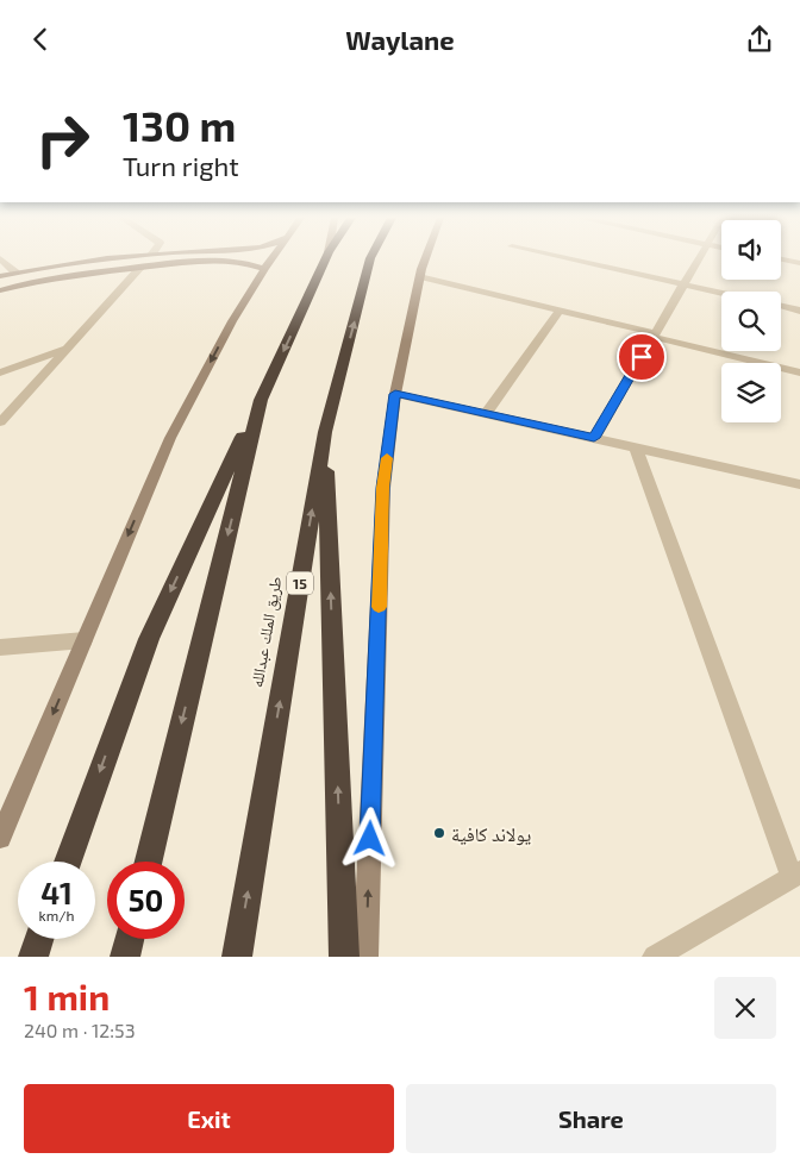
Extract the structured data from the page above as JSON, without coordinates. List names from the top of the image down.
{
  "streets": {
    "highway": ["15", "طريق الملك عبدالله"]
  },
  "places": ["يولاند كافية"],
  "page": {
    "header": "Waylane",
    "turn": ["130 m", "Turn right"],
    "speed": "41 km/h",
    "limit": "50",
    "heading": ["1 min", "240 m · 12:53"],
    "buttons": ["Exit", "Share"]
  }
}
